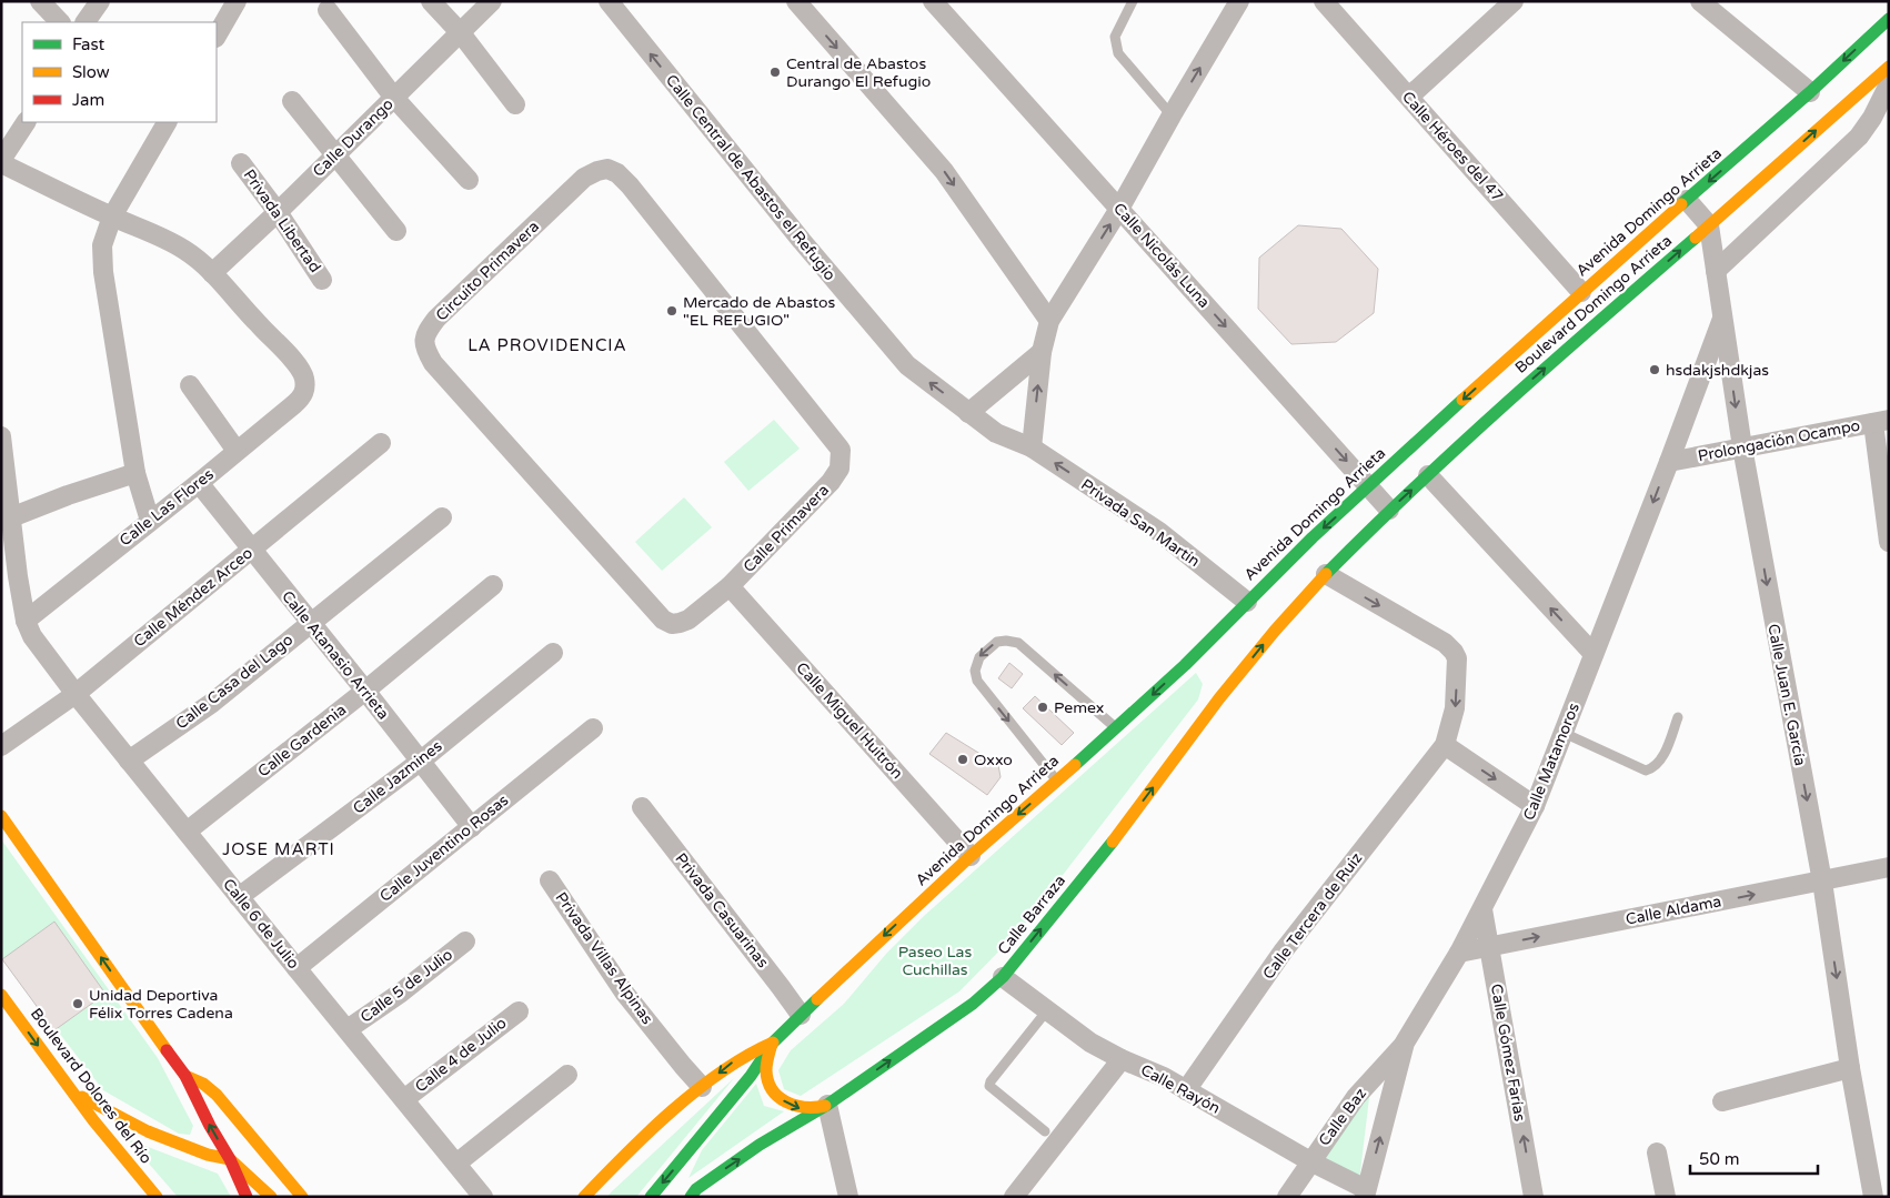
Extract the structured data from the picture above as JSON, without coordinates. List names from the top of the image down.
{
  "streets": {
    "main road": [
      "Avenida Domingo Arrieta",
      "Boulevard Domingo Arrieta",
      "Calle Barraza",
      "Boulevard Dolores del Río"
    ],
    "street": [
      "Calle Durango",
      "Calle Héroes del 47",
      "Calle Central de Abastos el Refugio",
      "Privada Libertad",
      "Calle Nicolás Luna",
      "Circuito Primavera",
      "Prolongación Ocampo",
      "Calle Las Flores",
      "Privada San Martín",
      "Calle Primavera",
      "Calle Méndez Arceo",
      "Calle Atanasio Arrieta",
      "Calle Casa del Lago",
      "Calle Juan E. García",
      "Calle Miguel Huitrón",
      "Calle Gardenia",
      "Calle Matamoros",
      "Calle Jazmines",
      "Calle Juventino Rosas",
      "Privada Casuarinas",
      "Calle Aldama",
      "Calle Tercera de Ruiz",
      "Calle 6 de Julio",
      "Privada Villas Alpinas",
      "Calle 5 de Julio",
      "Calle Gómez Farías",
      "Calle 4 de Julio",
      "Calle Rayón",
      "Calle Baz"
    ]
  },
  "crossings": [
    ["Calle Durango", "Privada Libertad"],
    ["Calle Durango", "Calle Las Flores"],
    ["Calle Héroes del 47", "Avenida Domingo Arrieta"],
    ["Calle Central de Abastos el Refugio", "Privada San Martín"],
    ["Avenida Domingo Arrieta", "Calle Nicolás Luna"],
    ["Avenida Domingo Arrieta", "Privada San Martín"],
    ["Avenida Domingo Arrieta", "Calle Miguel Huitrón"],
    ["Avenida Domingo Arrieta", "Privada Casuarinas"],
    ["Calle Nicolás Luna", "Boulevard Domingo Arrieta"],
    ["Circuito Primavera", "Calle Primavera"],
    ["Circuito Primavera", "Calle Miguel Huitrón"],
    ["Boulevard Domingo Arrieta", "Calle Juan E. García"],
    ["Boulevard Domingo Arrieta", "Calle Barraza"],
    ["Prolongación Ocampo", "Calle Juan E. García"],
    ["Prolongación Ocampo", "Calle Matamoros"],
    ["Calle Las Flores", "Calle Atanasio Arrieta"],
    ["Calle Las Flores", "Calle 6 de Julio"],
    ["Calle Primavera", "Calle Miguel Huitrón"],
    ["Calle Méndez Arceo", "Calle Atanasio Arrieta"],
    ["Calle Méndez Arceo", "Calle 6 de Julio"],
    ["Calle Atanasio Arrieta", "Calle Casa del Lago"],
    ["Calle Atanasio Arrieta", "Calle Gardenia"],
    ["Calle Atanasio Arrieta", "Calle Jazmines"],
    ["Calle Atanasio Arrieta", "Calle Juventino Rosas"],
    ["Calle Casa del Lago", "Calle 6 de Julio"],
    ["Calle Juan E. García", "Calle Matamoros"],
    ["Calle Juan E. García", "Calle Aldama"],
    ["Calle Gardenia", "Calle 6 de Julio"],
    ["Calle Matamoros", "Calle Aldama"],
    ["Calle Matamoros", "Calle Gómez Farías"],
    ["Calle Matamoros", "Calle Rayón"],
    ["Calle Matamoros", "Calle Baz"],
    ["Calle Jazmines", "Calle 6 de Julio"],
    ["Calle Juventino Rosas", "Calle 6 de Julio"],
    ["Calle Aldama", "Calle Gómez Farías"],
    ["Calle Barraza", "Calle Rayón"],
    ["Calle Tercera de Ruiz", "Calle Rayón"],
    ["Calle 6 de Julio", "Calle 5 de Julio"],
    ["Calle 6 de Julio", "Calle 4 de Julio"],
    ["Calle Rayón", "Calle Baz"]
  ],
  "one_way": [
    "Avenida Domingo Arrieta",
    "Calle Nicolás Luna",
    "Boulevard Domingo Arrieta",
    "Privada San Martín",
    "Calle Juan E. García",
    "Calle Aldama",
    "Calle Gómez Farías"
  ],
  "districts": ["LA PROVIDENCIA", "JOSE MARTI"],
  "parks": ["Paseo Las Cuchillas"],
  "places": [
    "Central de Abastos Durango El Refugio",
    "Mercado de Abastos \"EL REFUGIO\"",
    "hsdakjshdkjas",
    "Pemex",
    "Oxxo",
    "Unidad Deportiva Félix Torres Cadena"
  ],
  "legend": ["Fast", "Slow", "Jam"],
  "scale_bar": "50 m"
}
